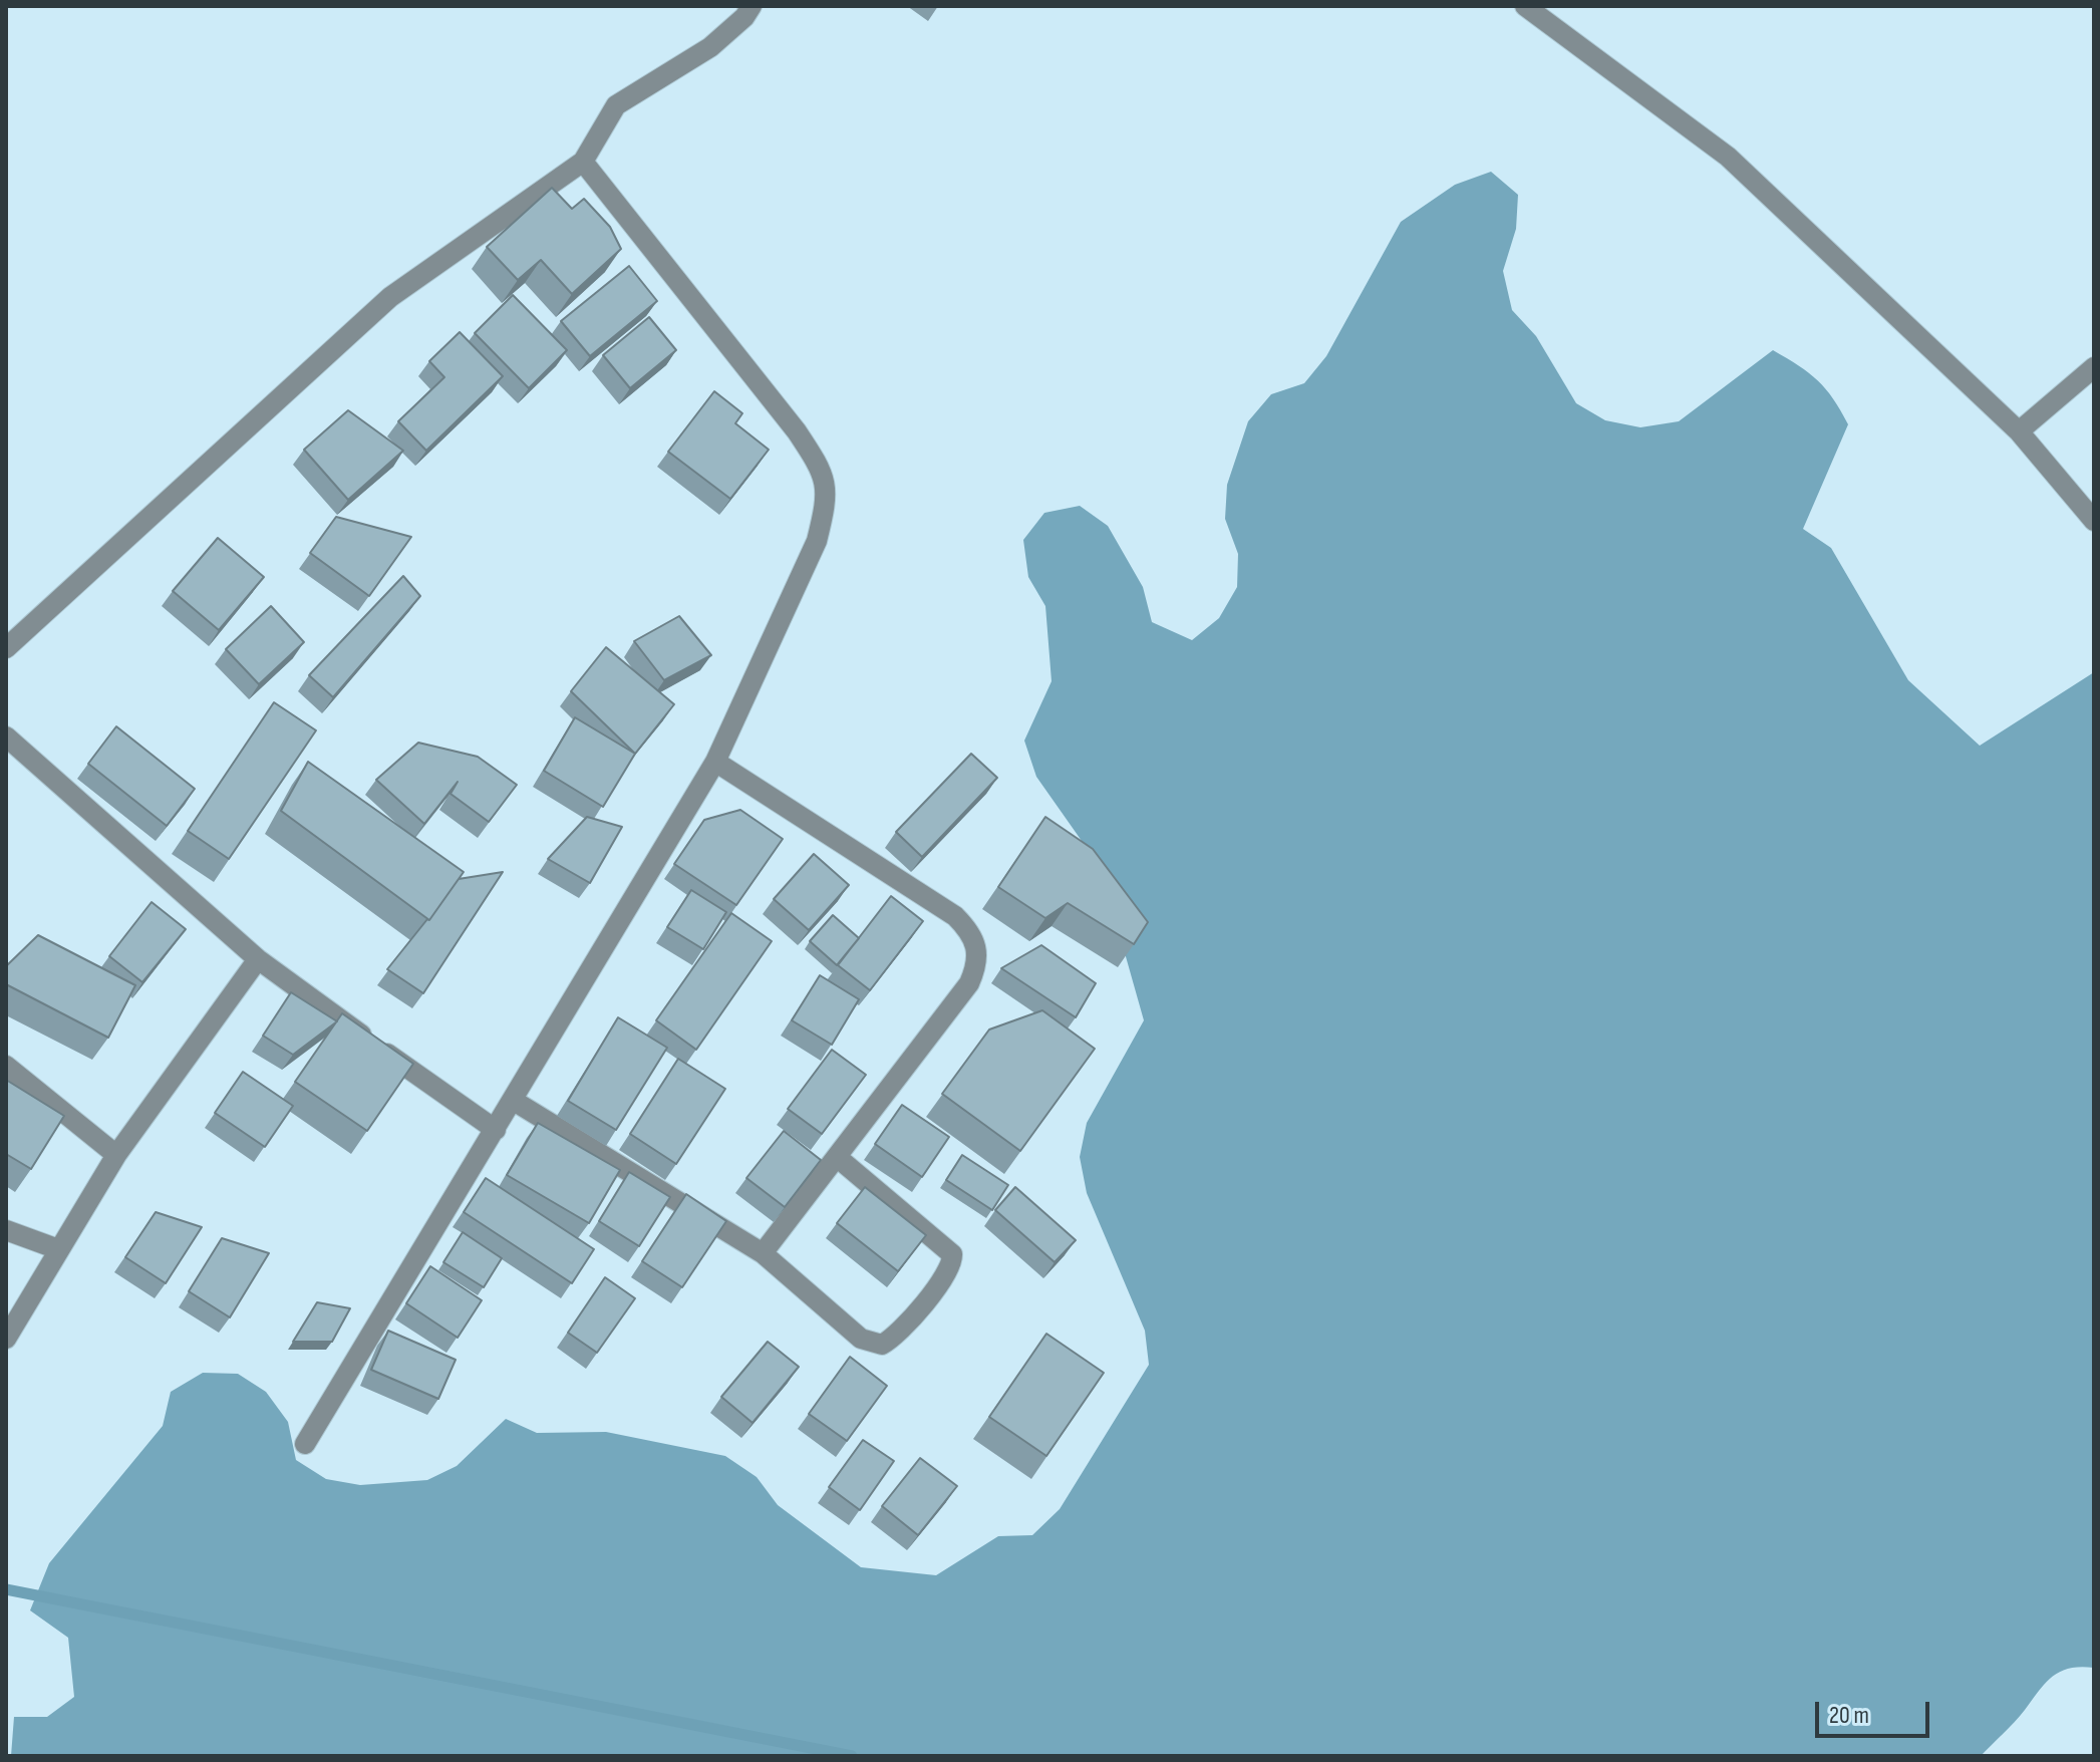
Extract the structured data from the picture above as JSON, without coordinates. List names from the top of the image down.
{
  "scale_bar": "20 m"
}
